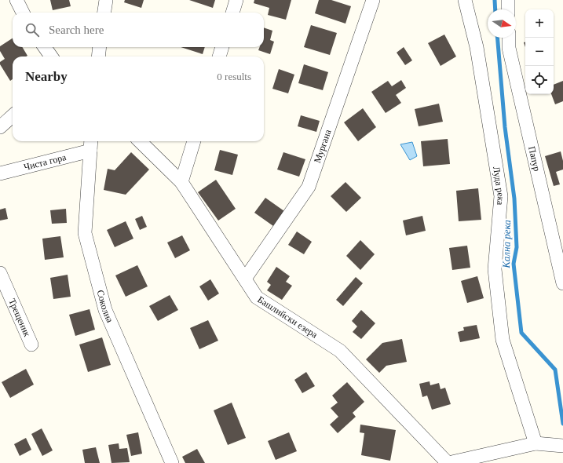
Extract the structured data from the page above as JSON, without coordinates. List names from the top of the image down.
{
  "streets": {
    "street": [
      "Мургана",
      "Папур",
      "Чиста гора",
      "Луда река",
      "Соколна",
      "Башлийски езера",
      "Трещеник"
    ]
  },
  "crossings": [
    ["Мургана", "Башлийски езера"],
    ["Чиста гора", "Соколна"]
  ],
  "water": ["Кална река"],
  "north": "right",
  "page": {
    "map_buttons": ["+", "−"],
    "search": "Search here",
    "heading": ["Nearby", "0 results"]
  }
}
